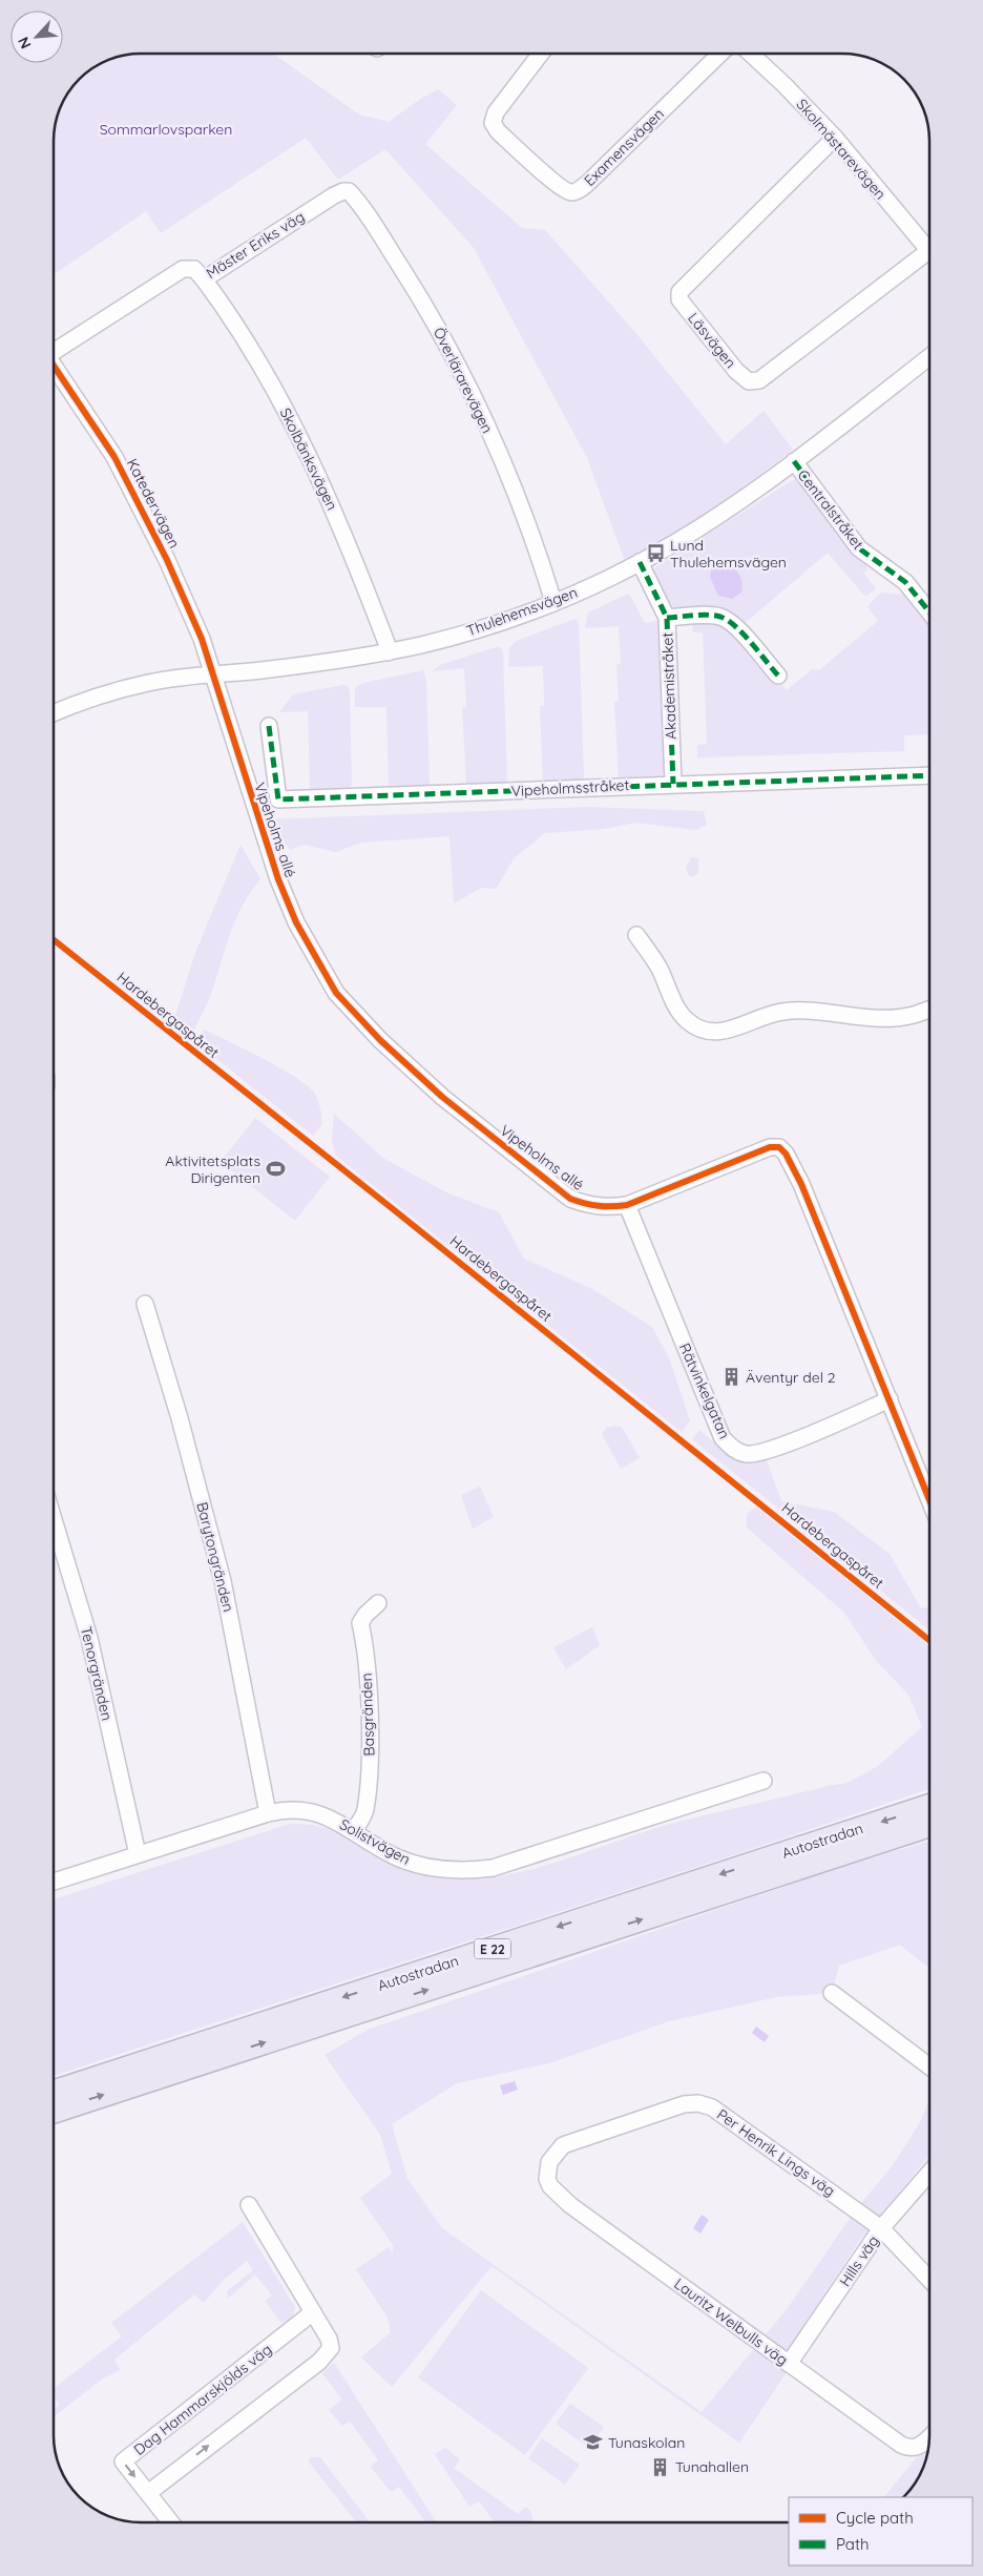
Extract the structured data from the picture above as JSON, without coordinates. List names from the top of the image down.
{
  "streets": {
    "highway": ["Autostradan", "E 22"],
    "street": [
      "Examensvägen",
      "Skolmästarevägen",
      "Mäster Eriks väg",
      "Läsvägen",
      "Överlärarevägen",
      "Skolbänksvägen",
      "Katedervägen",
      "Centralstråket",
      "Thulehemsvägen",
      "Akademistråket",
      "Vipeholmsstråket",
      "Vipeholms allé",
      "Rätvinkelgatan",
      "Barytongränden",
      "Tenorgränden",
      "Basgränden",
      "Solistvägen",
      "Per Henrik Lings väg",
      "Hills väg",
      "Lauritz Weibulls väg",
      "Dag Hammarskjölds väg"
    ],
    "cycle path": ["Hardebergaspåret"]
  },
  "crossings": [
    ["Skolmästarevägen", "Läsvägen"],
    ["Mäster Eriks väg", "Överlärarevägen"],
    ["Mäster Eriks väg", "Skolbänksvägen"],
    ["Överlärarevägen", "Thulehemsvägen"],
    ["Skolbänksvägen", "Thulehemsvägen"],
    ["Katedervägen", "Thulehemsvägen"],
    ["Katedervägen", "Vipeholms allé"],
    ["Centralstråket", "Thulehemsvägen"],
    ["Thulehemsvägen", "Akademistråket"],
    ["Thulehemsvägen", "Vipeholms allé"],
    ["Akademistråket", "Vipeholmsstråket"],
    ["Vipeholms allé", "Rätvinkelgatan"],
    ["Barytongränden", "Solistvägen"],
    ["Tenorgränden", "Solistvägen"],
    ["Basgränden", "Solistvägen"],
    ["Per Henrik Lings väg", "Hills väg"],
    ["Per Henrik Lings väg", "Lauritz Weibulls väg"],
    ["Hills väg", "Lauritz Weibulls väg"]
  ],
  "one_way": ["Dag Hammarskjölds väg"],
  "parks": ["Sommarlovsparken"],
  "places": {
    "bus stop": ["Lund Thulehemsvägen"],
    "sports": ["Aktivitetsplats Dirigenten"],
    "building": ["Äventyr del 2", "Tunahallen"],
    "school or university": ["Tunaskolan"]
  },
  "legend": ["Cycle path", "Path"],
  "north": "bottom left"
}
